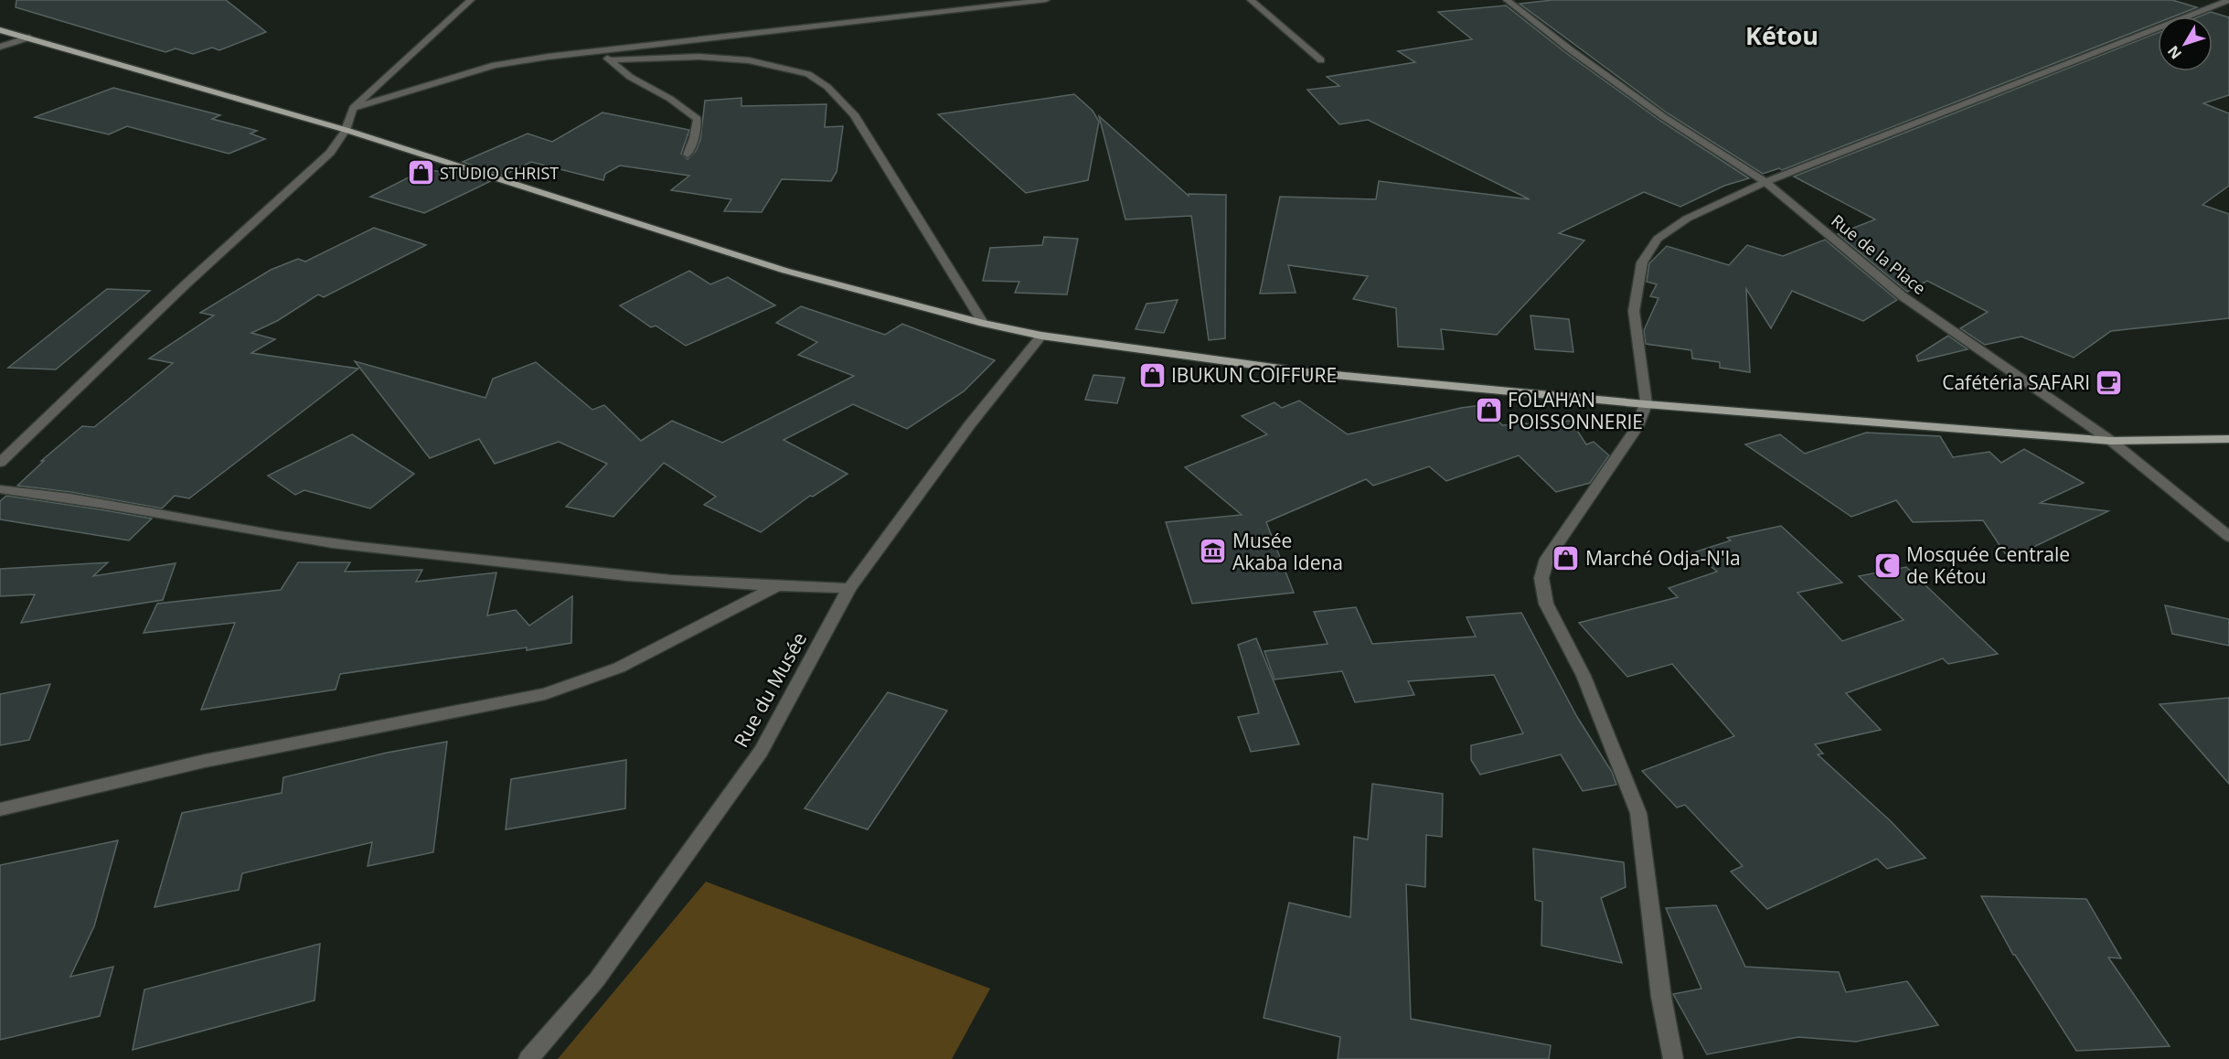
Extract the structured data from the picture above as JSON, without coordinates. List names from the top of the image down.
{
  "streets": {
    "street": ["Rue de la Place", "Rue du Musée"]
  },
  "districts": ["Kétou"],
  "places": {
    "shop": [
      "STUDIO CHRIST",
      "IBUKUN COIFFURE",
      "FOLAHAN POISSONNERIE",
      "Marché Odja-N'la"
    ],
    "cafe": ["Cafétéria SAFARI"],
    "museum": ["Musée Akaba Idena"],
    "mosque": ["Mosquée Centrale de Kétou"]
  },
  "north": "bottom left"
}
